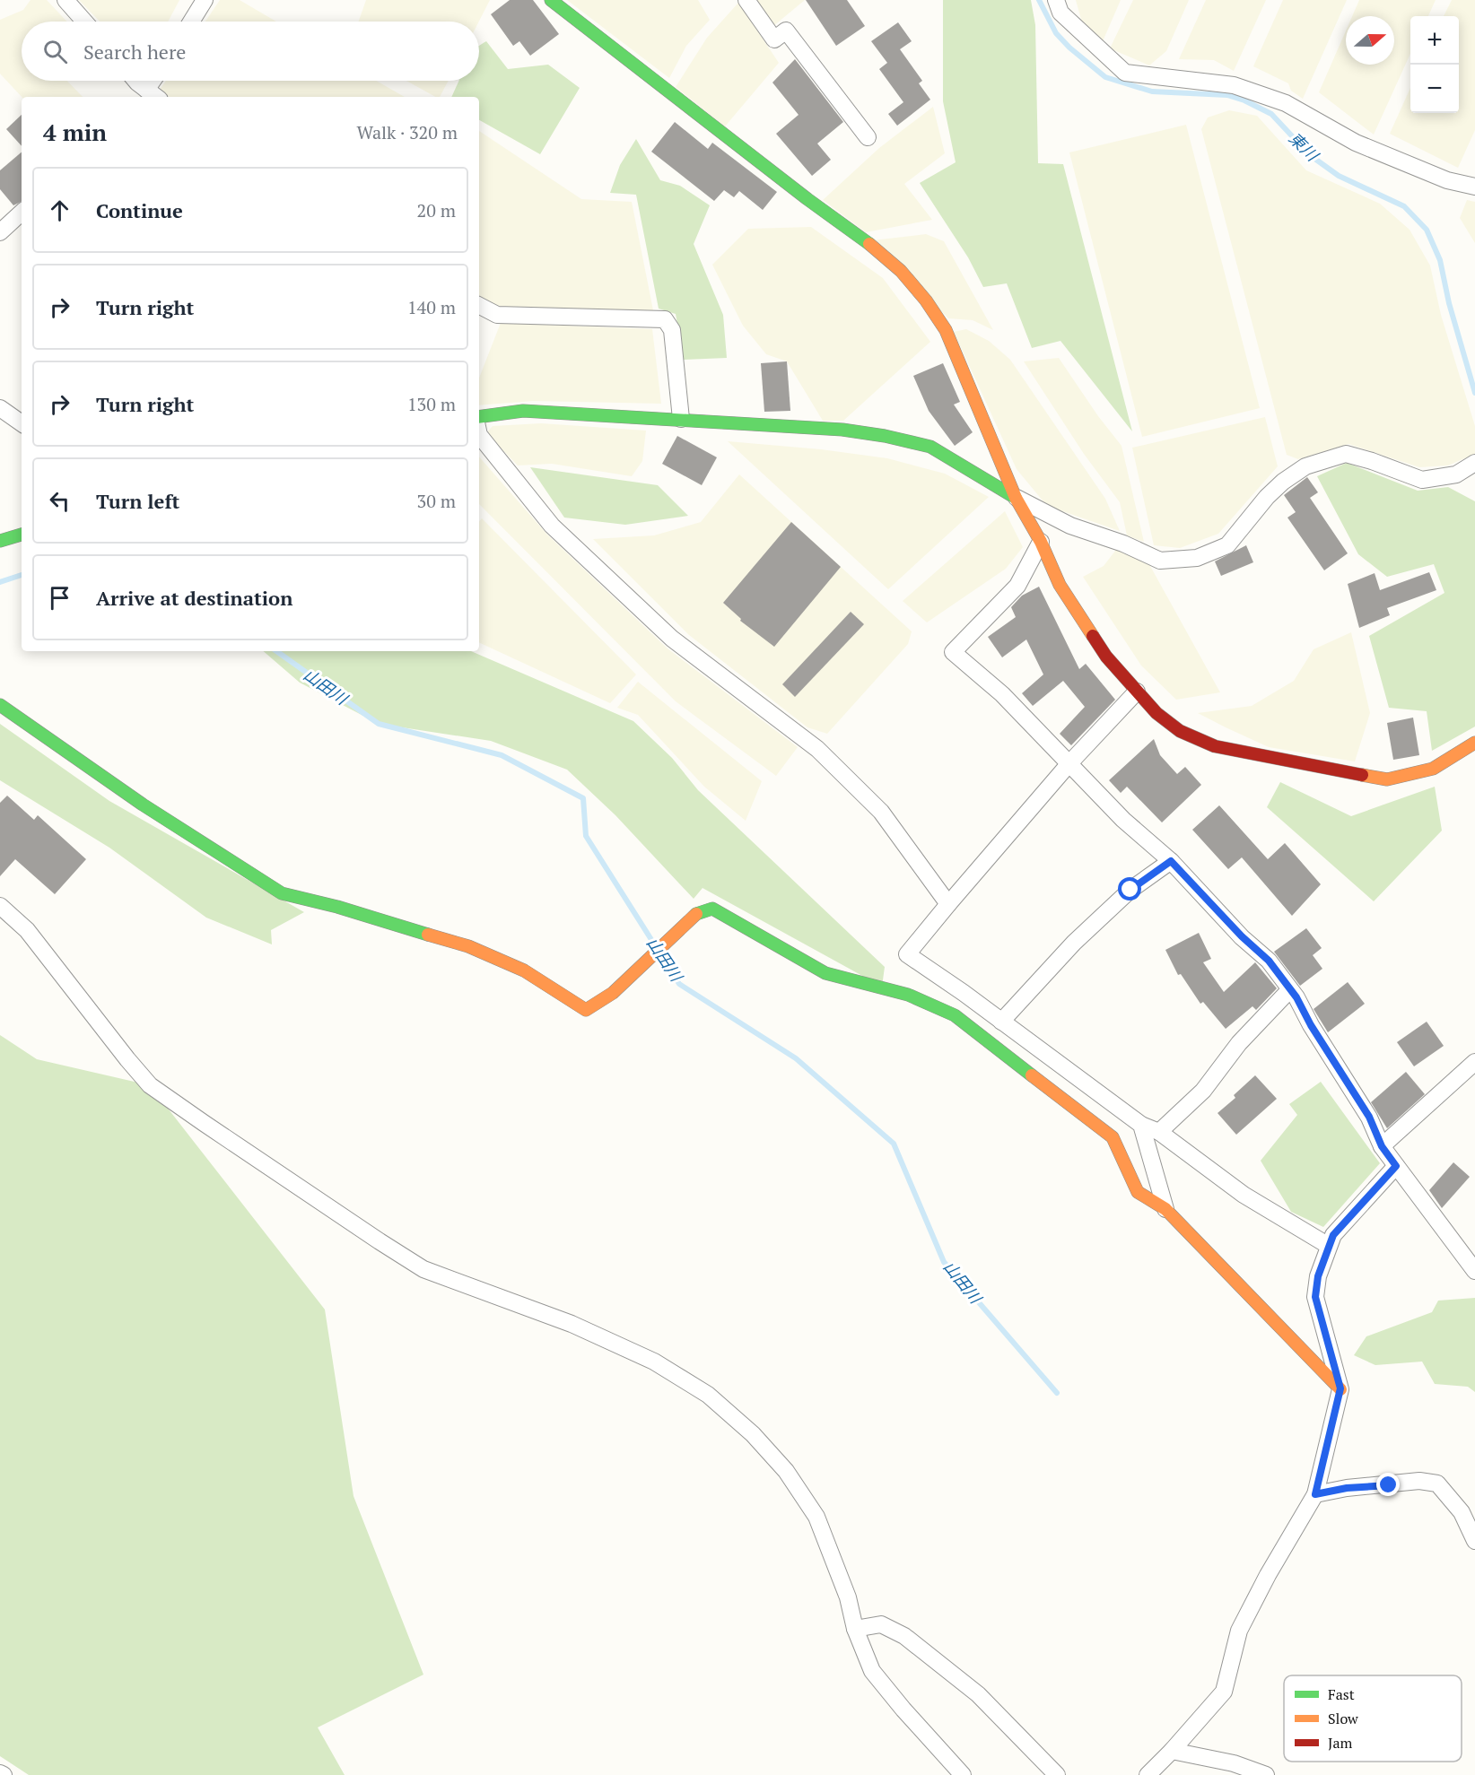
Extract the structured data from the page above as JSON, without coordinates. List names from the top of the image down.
{
  "water": ["東川", "山田川"],
  "legend": ["Fast", "Slow", "Jam"],
  "north": "right",
  "page": {
    "map_buttons": ["+", "−"],
    "search": "Search here",
    "heading": ["4 min", "Walk · 320 m"],
    "list": [
      ["Continue", "20 m"],
      ["Turn right", "140 m"],
      ["Turn right", "130 m"],
      ["Turn left", "30 m"],
      "Arrive at destination"
    ]
  }
}
